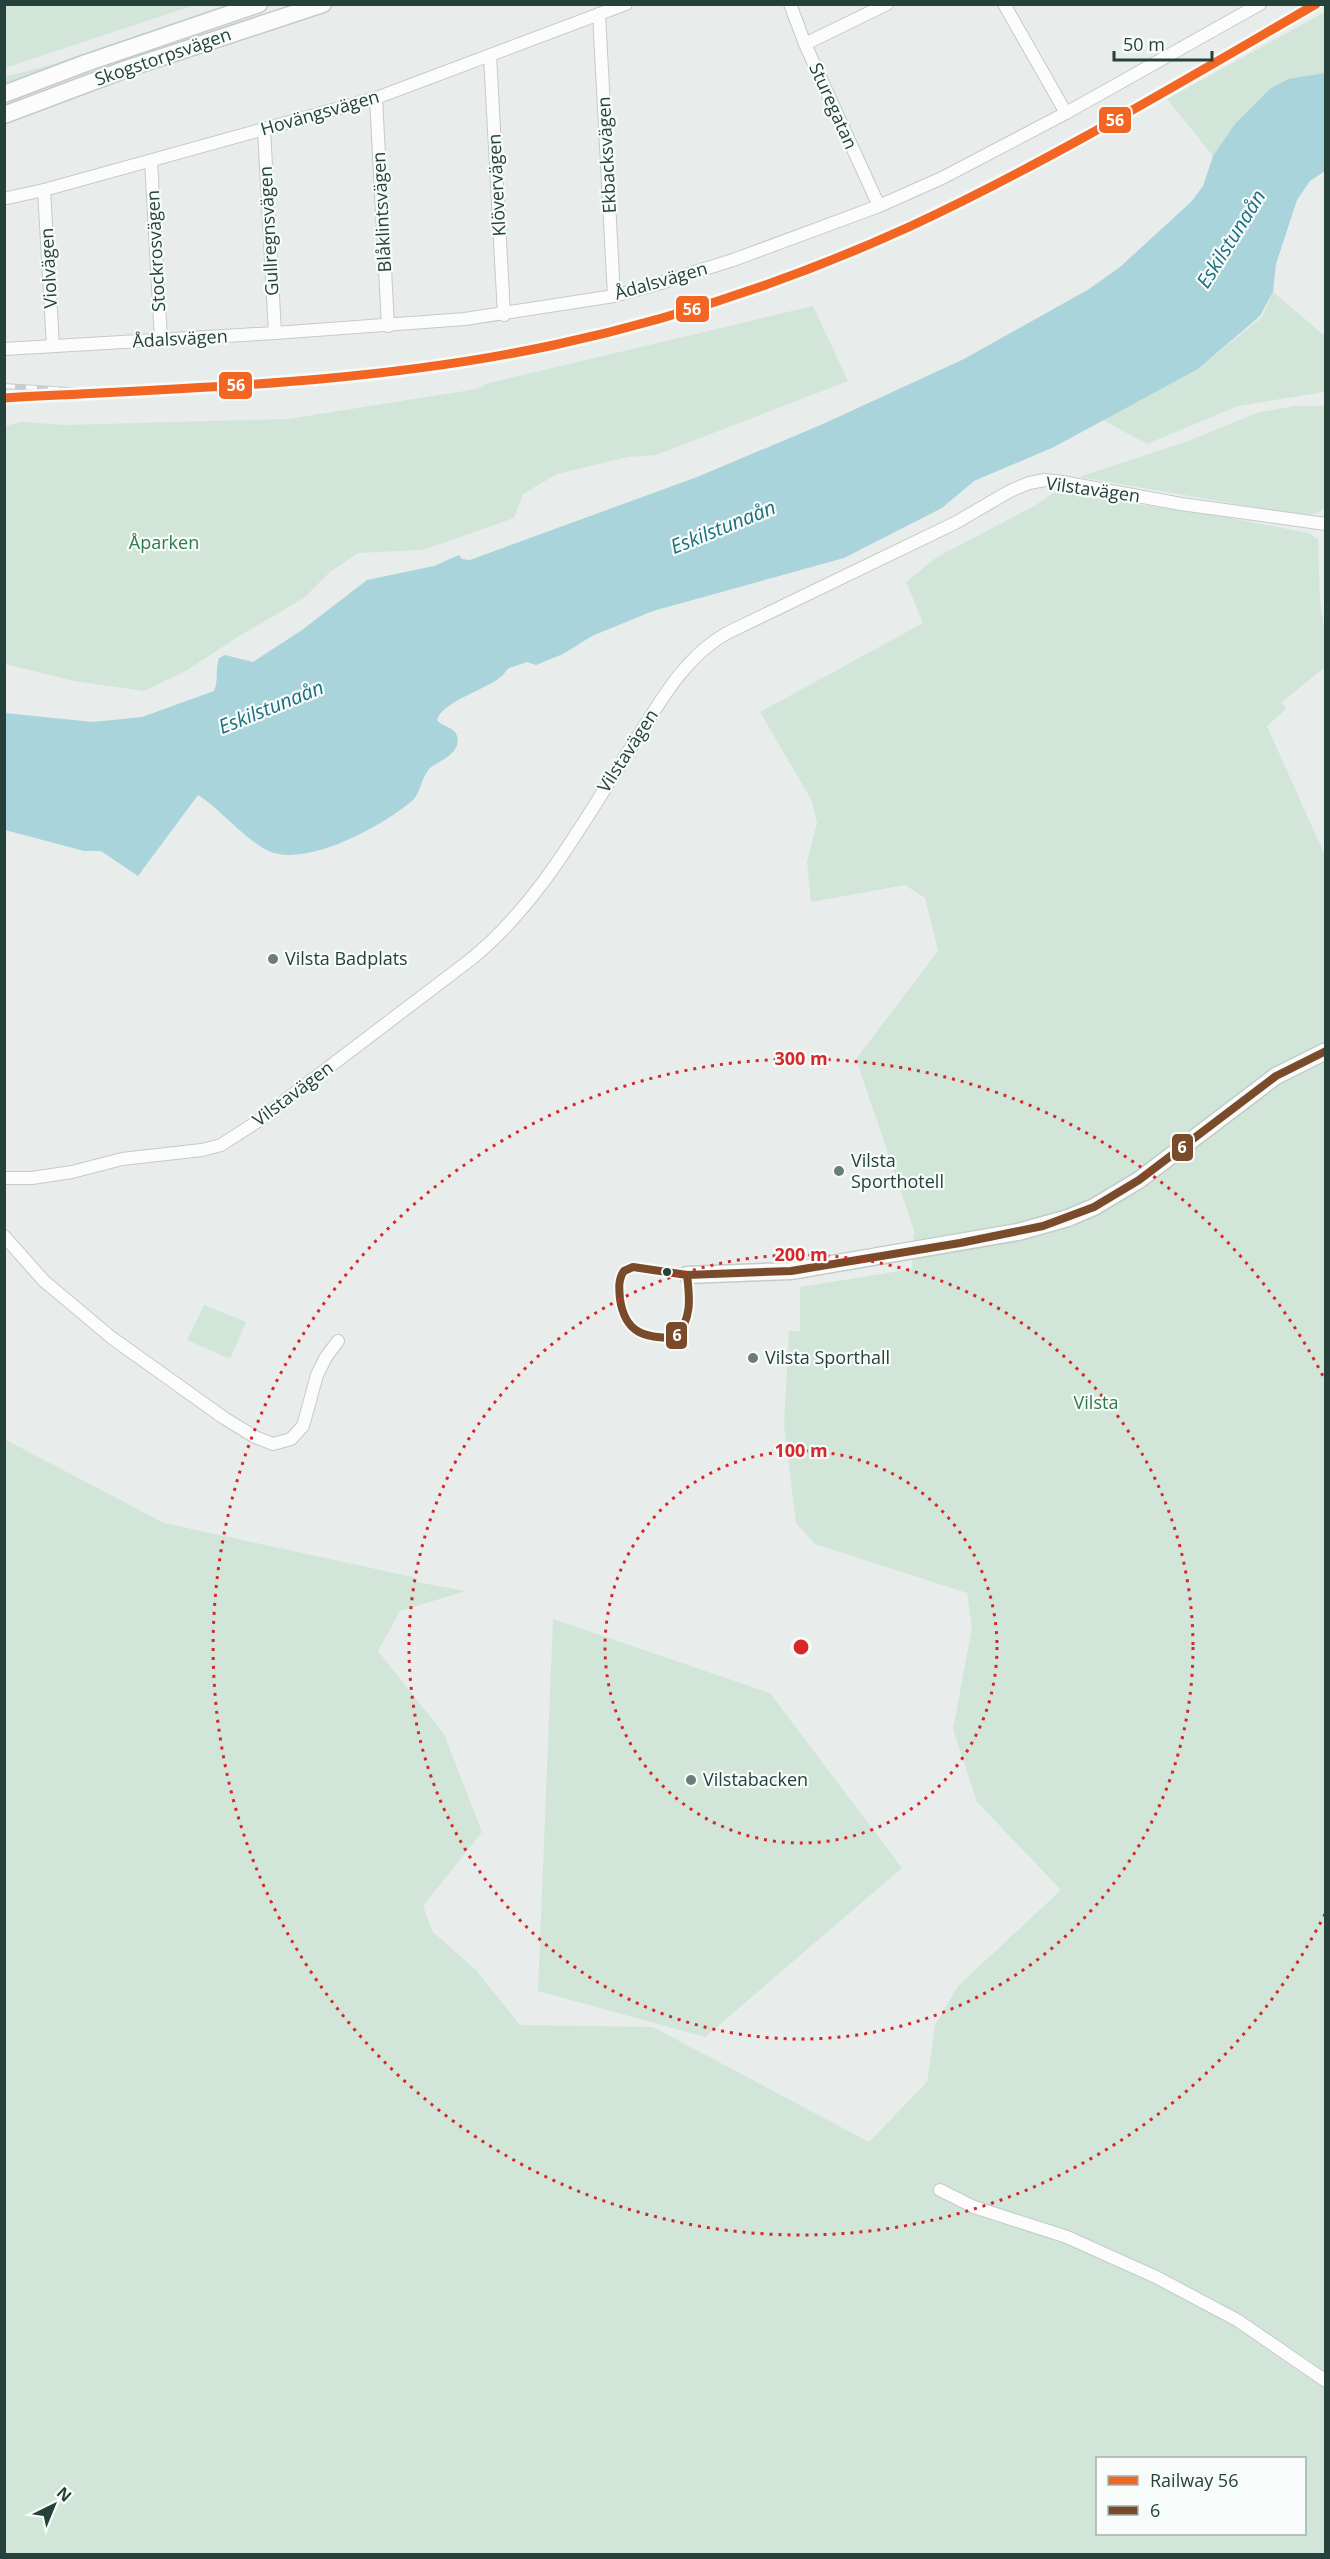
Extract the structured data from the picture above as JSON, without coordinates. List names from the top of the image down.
{
  "streets": {
    "street": [
      "Skogstorpsvägen",
      "Sturegatan",
      "Hovängsvägen",
      "Ekbacksvägen",
      "Klövervägen",
      "Blåklintsvägen",
      "Gullregnsvägen",
      "Stockrosvägen",
      "Violvägen",
      "Ådalsvägen",
      "Vilstavägen"
    ]
  },
  "crossings": [
    ["Sturegatan", "Ådalsvägen"],
    ["Hovängsvägen", "Ekbacksvägen"],
    ["Hovängsvägen", "Klövervägen"],
    ["Hovängsvägen", "Blåklintsvägen"],
    ["Hovängsvägen", "Gullregnsvägen"],
    ["Hovängsvägen", "Stockrosvägen"],
    ["Hovängsvägen", "Violvägen"],
    ["Ekbacksvägen", "Ådalsvägen"],
    ["Klövervägen", "Ådalsvägen"],
    ["Blåklintsvägen", "Ådalsvägen"],
    ["Gullregnsvägen", "Ådalsvägen"],
    ["Stockrosvägen", "Ådalsvägen"],
    ["Violvägen", "Ådalsvägen"]
  ],
  "water": ["Eskilstunaån"],
  "parks": ["Åparken", "Vilsta"],
  "places": [
    "Vilsta Badplats",
    "Vilsta Sporthotell",
    "Vilsta Sporthall",
    "Vilstabacken"
  ],
  "lines": ["rail line 56", "transit line 6"],
  "legend": ["Railway 56", "6"],
  "scale_bar": "50 m",
  "north": "top right",
  "rings": ["300 m", "200 m", "100 m"]
}
